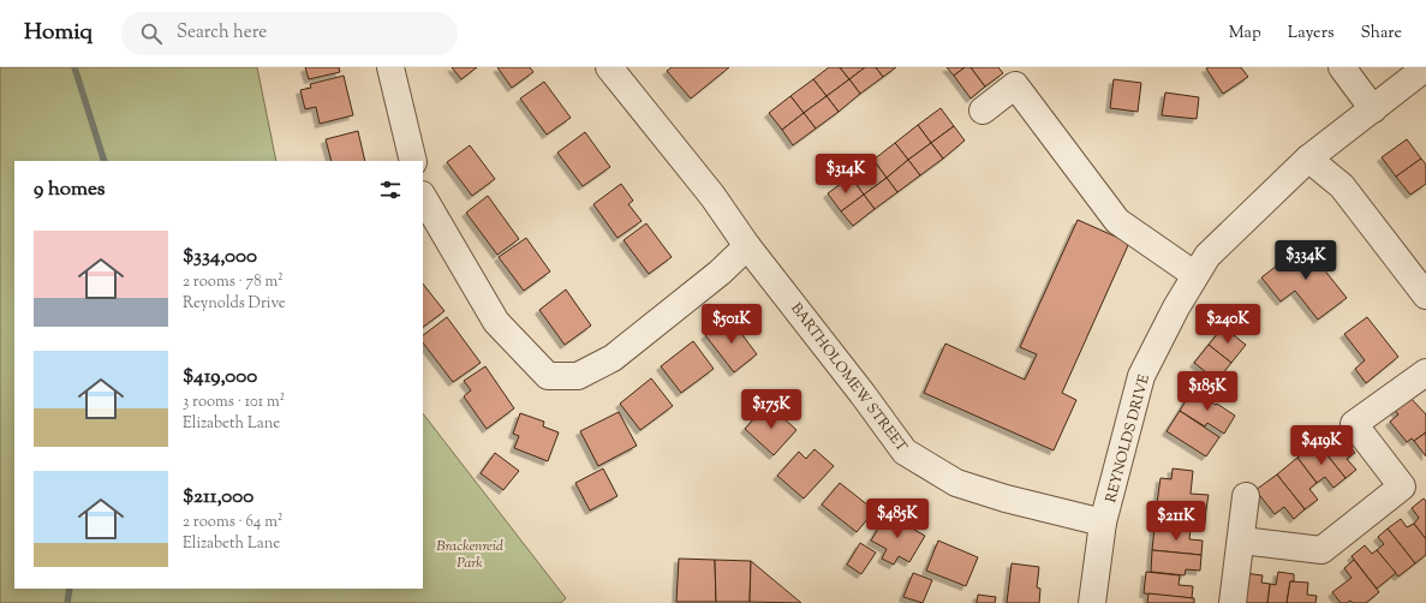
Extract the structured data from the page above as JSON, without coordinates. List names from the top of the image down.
{
  "streets": {
    "street": ["BARTHOLOMEW STREET", "REYNOLDS DRIVE"]
  },
  "crossings": [
    ["BARTHOLOMEW STREET", "REYNOLDS DRIVE"]
  ],
  "parks": ["Brackenreid Park"],
  "page": {
    "header": "Homiq",
    "search": "Search here",
    "nav": ["Map", "Layers", "Share"],
    "price": [
      "$314K",
      "$334K",
      "$501K",
      "$240K",
      "$185K",
      "$175K",
      "$419K",
      "$485K",
      "$211K"
    ],
    "heading": "9 homes",
    "list": [
      {
        "name": "$334,000",
        "note": "2 rooms · 78 m² · Reynolds Drive"
      },
      {
        "name": "$419,000",
        "note": "3 rooms · 101 m² · Elizabeth Lane"
      },
      {
        "name": "$211,000",
        "note": "2 rooms · 64 m² · Elizabeth Lane"
      }
    ]
  }
}
